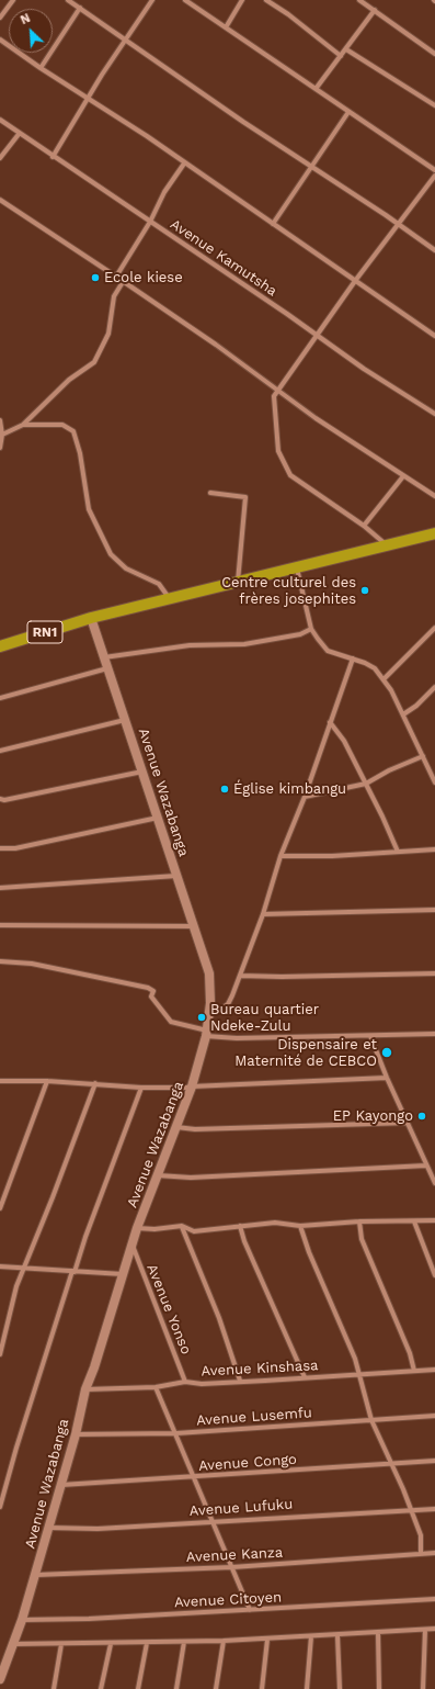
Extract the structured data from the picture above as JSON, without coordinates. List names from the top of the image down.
{
  "streets": {
    "highway": ["RN1"],
    "main road": ["Avenue Wazabanga"],
    "street": [
      "Avenue Kamutsha",
      "Avenue Yonso",
      "Avenue Kinshasa",
      "Avenue Lusemfu",
      "Avenue Congo",
      "Avenue Lufuku",
      "Avenue Kanza",
      "Avenue Citoyen"
    ]
  },
  "crossings": [
    ["RN1", "Avenue Wazabanga"],
    ["Avenue Wazabanga", "Avenue Yonso"],
    ["Avenue Wazabanga", "Avenue Kinshasa"],
    ["Avenue Wazabanga", "Avenue Lusemfu"],
    ["Avenue Wazabanga", "Avenue Congo"],
    ["Avenue Wazabanga", "Avenue Lufuku"],
    ["Avenue Wazabanga", "Avenue Kanza"],
    ["Avenue Wazabanga", "Avenue Citoyen"],
    ["Avenue Yonso", "Avenue Kinshasa"]
  ],
  "places": [
    "Ecole kiese",
    "Centre culturel des frères josephites",
    "Église kimbangu",
    "Bureau quartier Ndeke-Zulu",
    "Dispensaire et Maternité de CEBCO",
    "EP Kayongo"
  ],
  "north": "top left"
}
